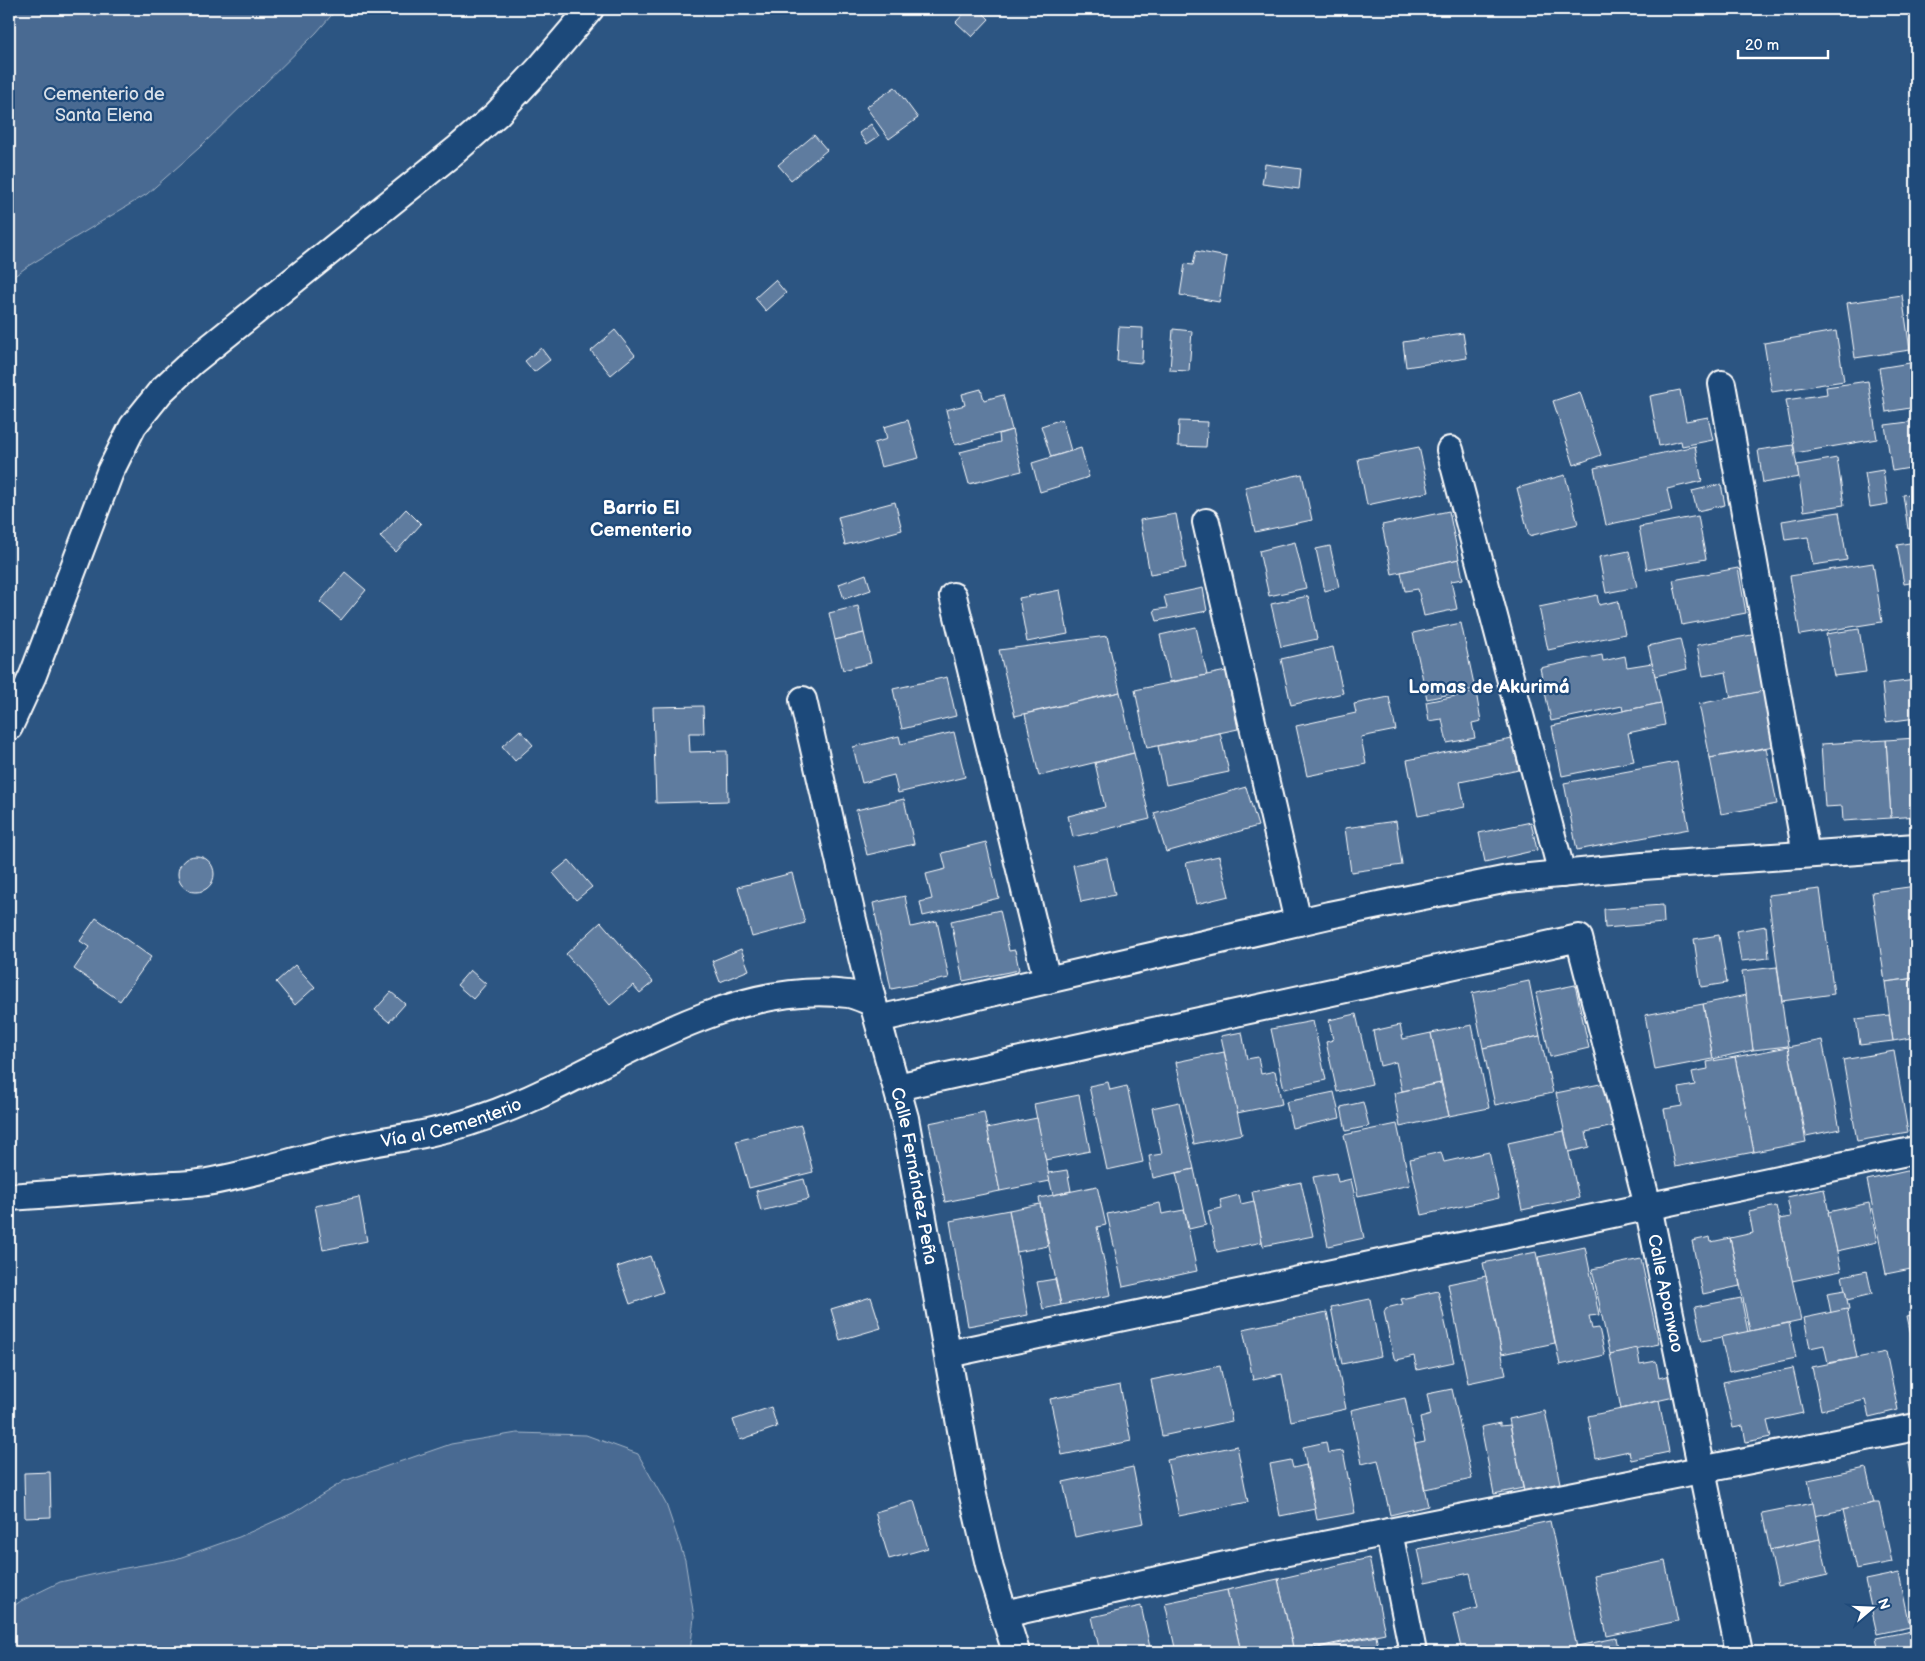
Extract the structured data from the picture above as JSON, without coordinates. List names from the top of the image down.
{
  "streets": {
    "street": ["Vía al Cementerio", "Calle Fernández Peña", "Calle Aponwao"]
  },
  "crossings": [
    ["Vía al Cementerio", "Calle Fernández Peña"],
    ["Calle Fernández Peña", "Calle Aponwao"]
  ],
  "districts": ["Barrio El Cementerio", "Lomas de Akurimá"],
  "parks": ["Cementerio de Santa Elena"],
  "scale_bar": "20 m",
  "north": "right"
}
